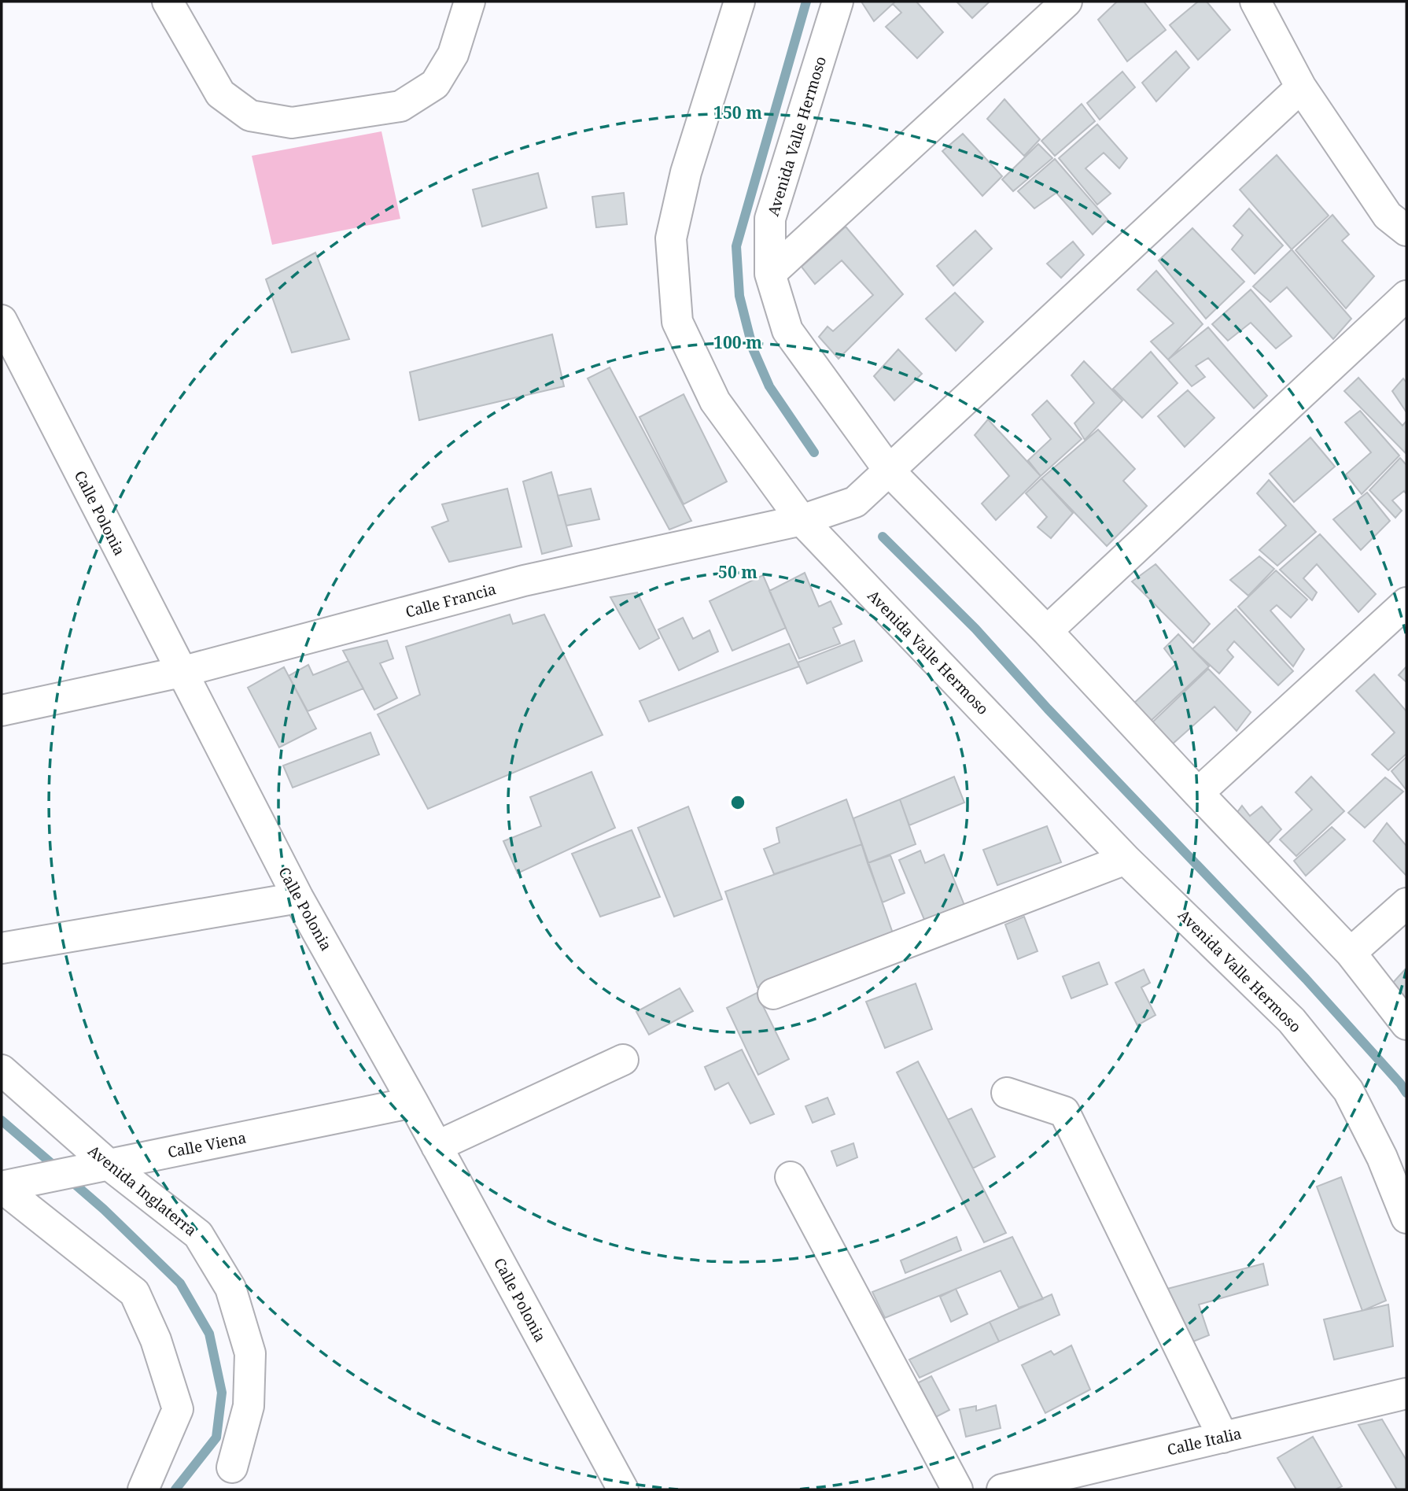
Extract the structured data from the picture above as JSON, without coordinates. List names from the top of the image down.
{
  "streets": {
    "street": [
      "Avenida Valle Hermoso",
      "Calle Polonia",
      "Calle Francia",
      "Calle Viena",
      "Avenida Inglaterra",
      "Calle Italia"
    ]
  },
  "crossings": [
    ["Avenida Valle Hermoso", "Calle Francia"],
    ["Calle Polonia", "Calle Francia"],
    ["Calle Polonia", "Calle Viena"],
    ["Calle Viena", "Avenida Inglaterra"]
  ],
  "rings": ["150 m", "100 m", "50 m"]
}
